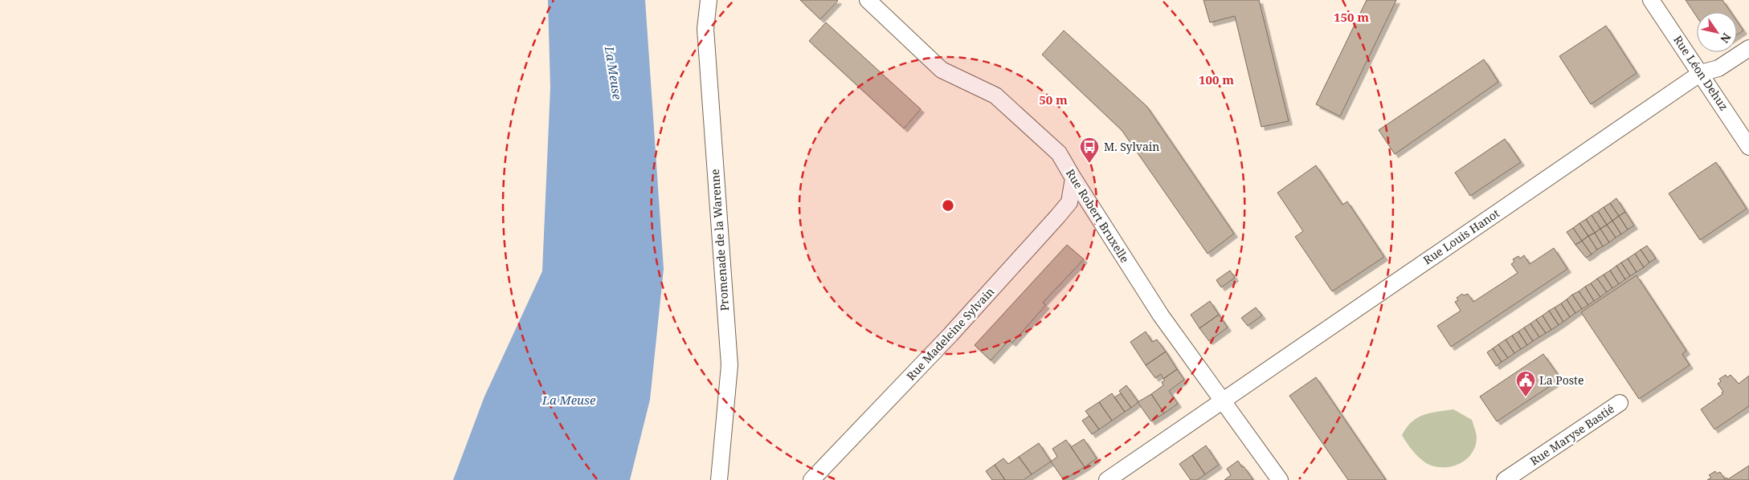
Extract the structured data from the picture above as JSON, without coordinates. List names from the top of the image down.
{
  "streets": {
    "street": [
      "Rue Léon Dehuz",
      "Rue Robert Bruxelle",
      "Rue Louis Hanot",
      "Promenade de la Warenne",
      "Rue Madeleine Sylvain",
      "Rue Maryse Bastié"
    ]
  },
  "crossings": [
    ["Rue Léon Dehuz", "Rue Louis Hanot"],
    ["Rue Robert Bruxelle", "Rue Louis Hanot"],
    ["Rue Robert Bruxelle", "Rue Madeleine Sylvain"]
  ],
  "water": ["La Meuse"],
  "places": {
    "bus stop": ["M. Sylvain"],
    "public building": ["La Poste"]
  },
  "north": "bottom right",
  "rings": ["150 m", "100 m", "50 m"]
}
